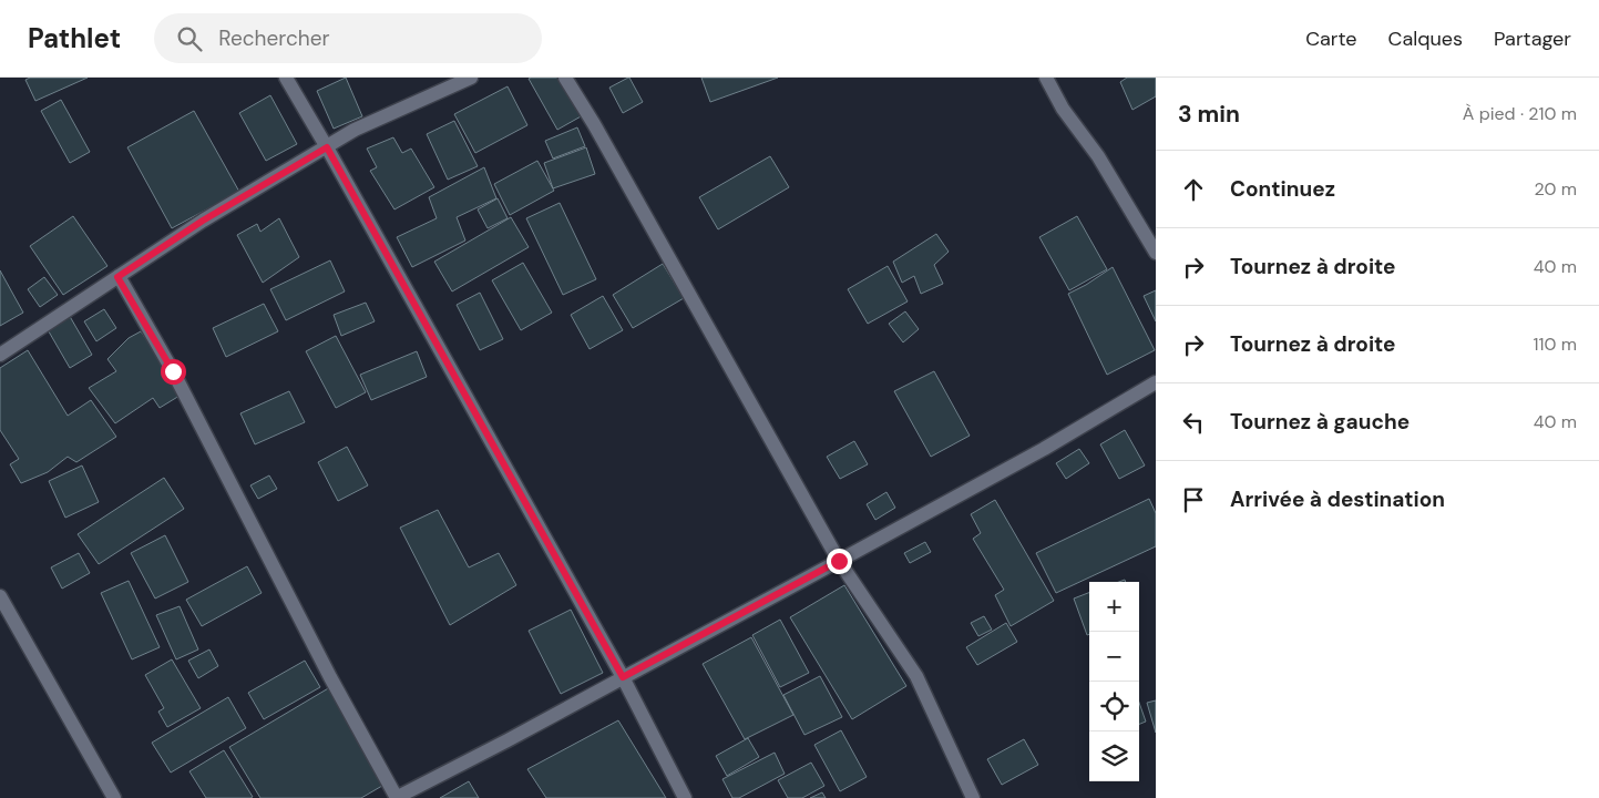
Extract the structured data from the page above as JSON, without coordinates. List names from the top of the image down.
{
  "page": {
    "header": "Pathlet",
    "search": "Rechercher",
    "nav": ["Carte", "Calques", "Partager"],
    "heading": ["3 min", "À pied · 210 m"],
    "list": [
      ["Continuez", "20 m"],
      ["Tournez à droite", "40 m"],
      ["Tournez à droite", "110 m"],
      ["Tournez à gauche", "40 m"],
      "Arrivée à destination"
    ],
    "map_buttons": ["+", "−"]
  }
}
